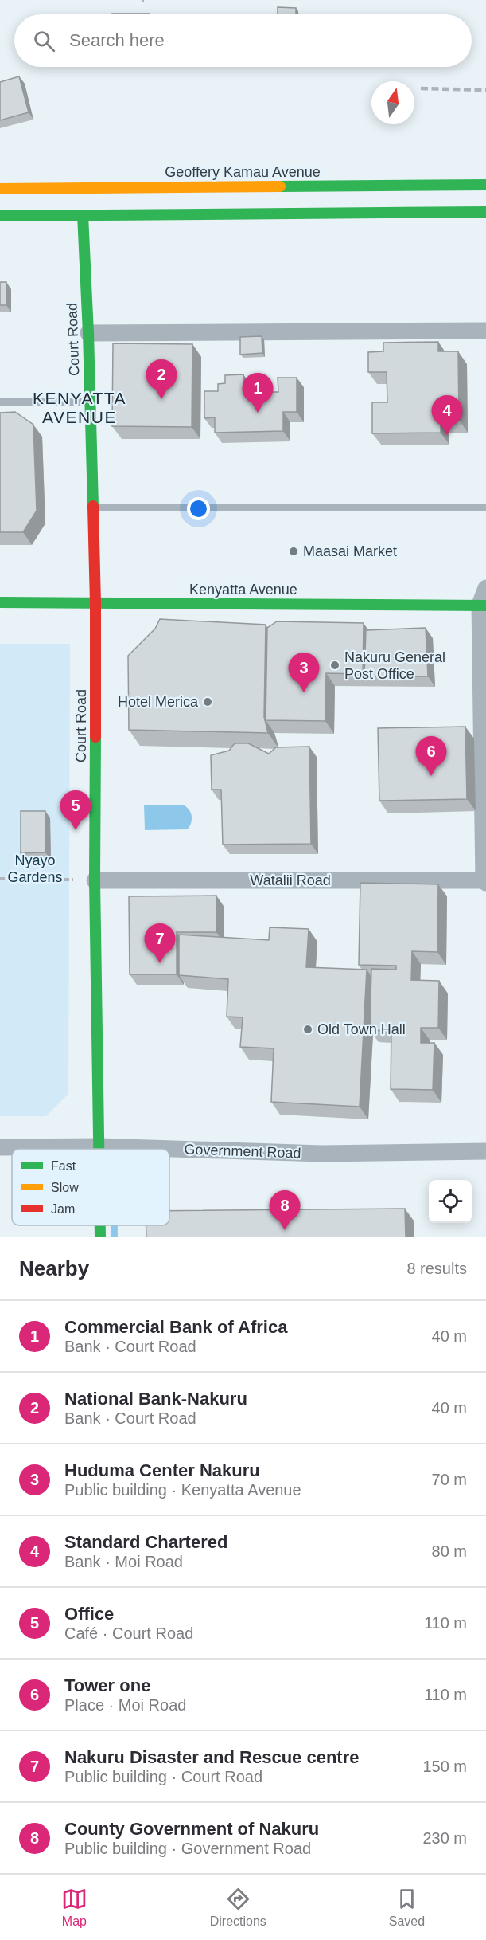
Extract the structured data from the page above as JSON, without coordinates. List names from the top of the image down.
{
  "streets": {
    "main road": ["Geoffery Kamau Avenue", "Court Road", "Kenyatta Avenue"],
    "street": ["Watalii Road", "Government Road"]
  },
  "crossings": [
    ["Court Road", "Kenyatta Avenue"],
    ["Court Road", "Watalii Road"],
    ["Court Road", "Government Road"]
  ],
  "districts": ["KENYATTA AVENUE"],
  "parks": ["Nyayo Gardens"],
  "places": [
    "Maasai Market",
    "Nakuru General Post Office",
    "Hotel Merica",
    "Old Town Hall"
  ],
  "legend": ["Fast", "Slow", "Jam"],
  "north": "top",
  "page": {
    "search": "Search here",
    "pins": [
      "2",
      "1",
      "4",
      "3",
      "6",
      "5",
      "7",
      "8"
    ],
    "heading": ["Nearby", "8 results"],
    "list": [
      {
        "mark": "1",
        "name": "Commercial Bank of Africa",
        "note": "Bank · Court Road",
        "value": "40 m"
      },
      {
        "mark": "2",
        "name": "National Bank-Nakuru",
        "note": "Bank · Court Road",
        "value": "40 m"
      },
      {
        "mark": "3",
        "name": "Huduma Center Nakuru",
        "note": "Public building · Kenyatta Avenue",
        "value": "70 m"
      },
      {
        "mark": "4",
        "name": "Standard Chartered",
        "note": "Bank · Moi Road",
        "value": "80 m"
      },
      {
        "mark": "5",
        "name": "Office",
        "note": "Café · Court Road",
        "value": "110 m"
      },
      {
        "mark": "6",
        "name": "Tower one",
        "note": "Place · Moi Road",
        "value": "110 m"
      },
      {
        "mark": "7",
        "name": "Nakuru Disaster and Rescue centre",
        "note": "Public building · Court Road",
        "value": "150 m"
      },
      {
        "mark": "8",
        "name": "County Government of Nakuru",
        "note": "Public building · Government Road",
        "value": "230 m"
      }
    ],
    "nav": ["Map", "Directions", "Saved"]
  }
}
